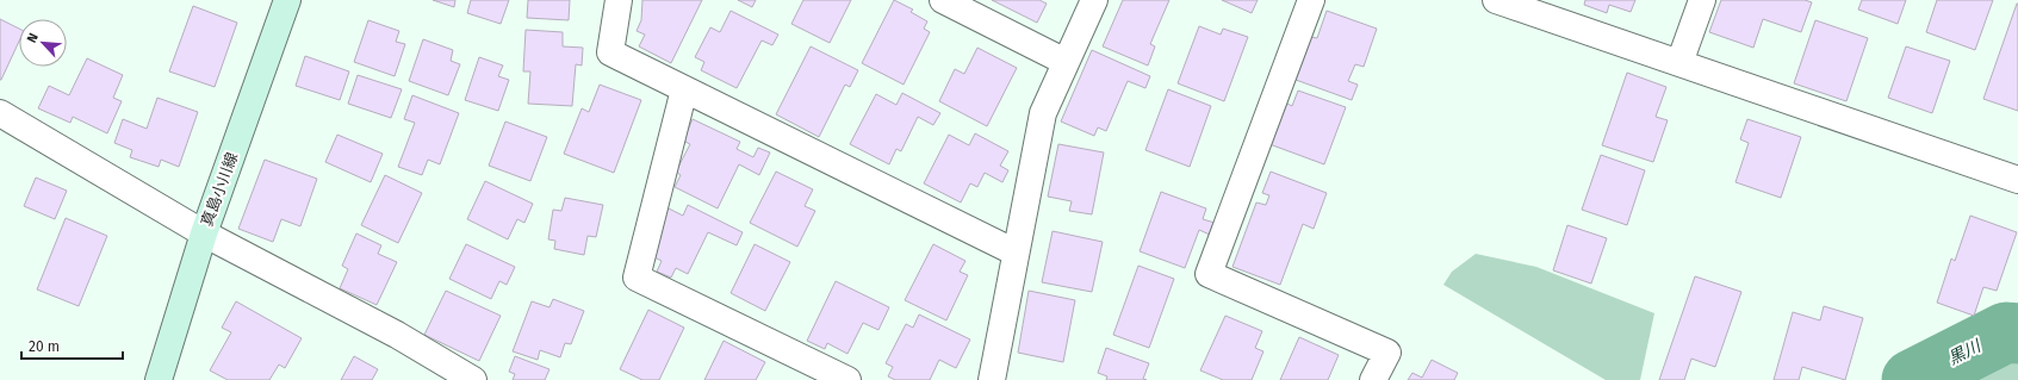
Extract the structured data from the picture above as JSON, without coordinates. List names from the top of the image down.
{
  "streets": {
    "street": ["真島小川線"]
  },
  "water": ["黒川"],
  "scale_bar": "20 m",
  "north": "top left"
}
